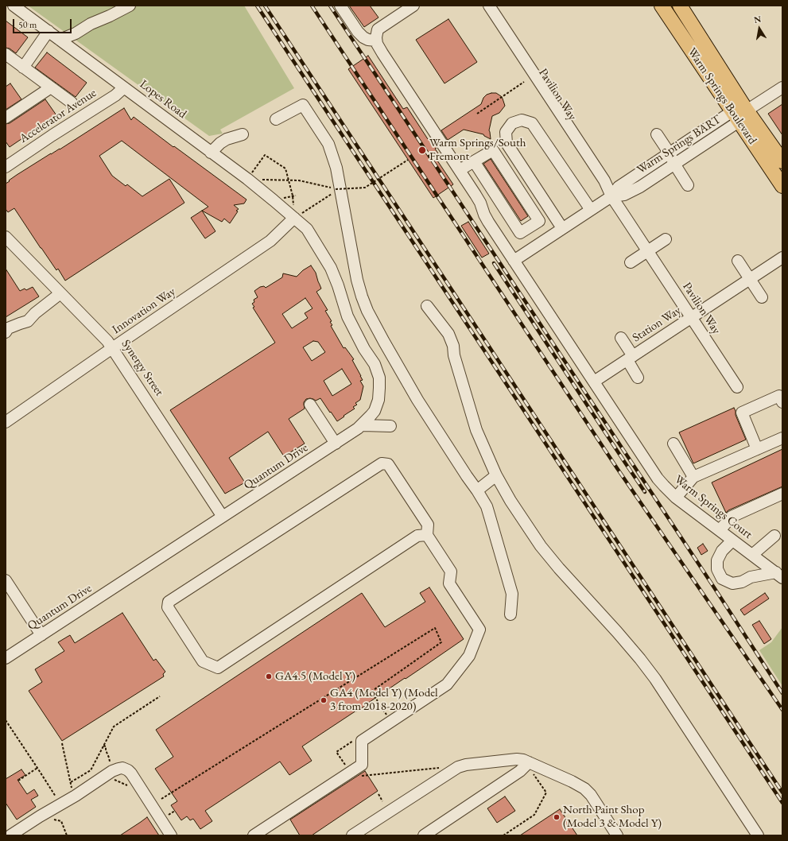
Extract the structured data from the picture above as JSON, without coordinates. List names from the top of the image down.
{
  "streets": {
    "main road": ["Warm Springs Boulevard"],
    "street": [
      "Pavilion Way",
      "Lopes Road",
      "Accelerator Avenue",
      "Warm Springs BART",
      "Innovation Way",
      "Station Way",
      "Synergy Street",
      "Quantum Drive",
      "Warm Springs Court"
    ]
  },
  "crossings": [
    ["Pavilion Way", "Warm Springs BART"],
    ["Pavilion Way", "Station Way"],
    ["Warm Springs Boulevard", "Warm Springs BART"],
    ["Lopes Road", "Accelerator Avenue"],
    ["Lopes Road", "Innovation Way"],
    ["Lopes Road", "Quantum Drive"],
    ["Innovation Way", "Synergy Street"],
    ["Innovation Way", "Quantum Drive"],
    ["Station Way", "Warm Springs Court"],
    ["Synergy Street", "Quantum Drive"]
  ],
  "places": [
    "Warm Springs/South Fremont",
    "GA4.5 (Model Y)",
    "GA4 (Model Y) (Model 3 from 2018-2020)",
    "North Paint Shop (Model 3 & Model Y)"
  ],
  "scale_bar": "50 m",
  "north": "top"
}
